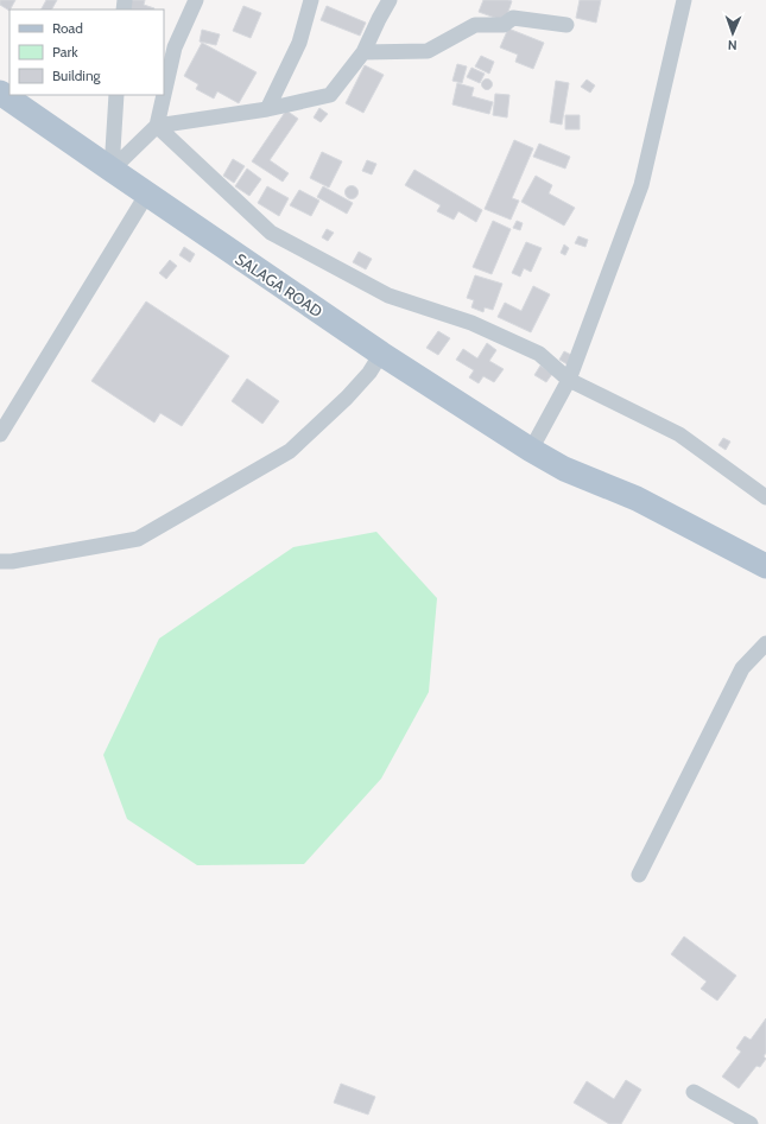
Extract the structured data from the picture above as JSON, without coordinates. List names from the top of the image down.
{
  "streets": {
    "main road": ["SALAGA ROAD"]
  },
  "legend": ["Road", "Park", "Building"],
  "north": "bottom"
}
